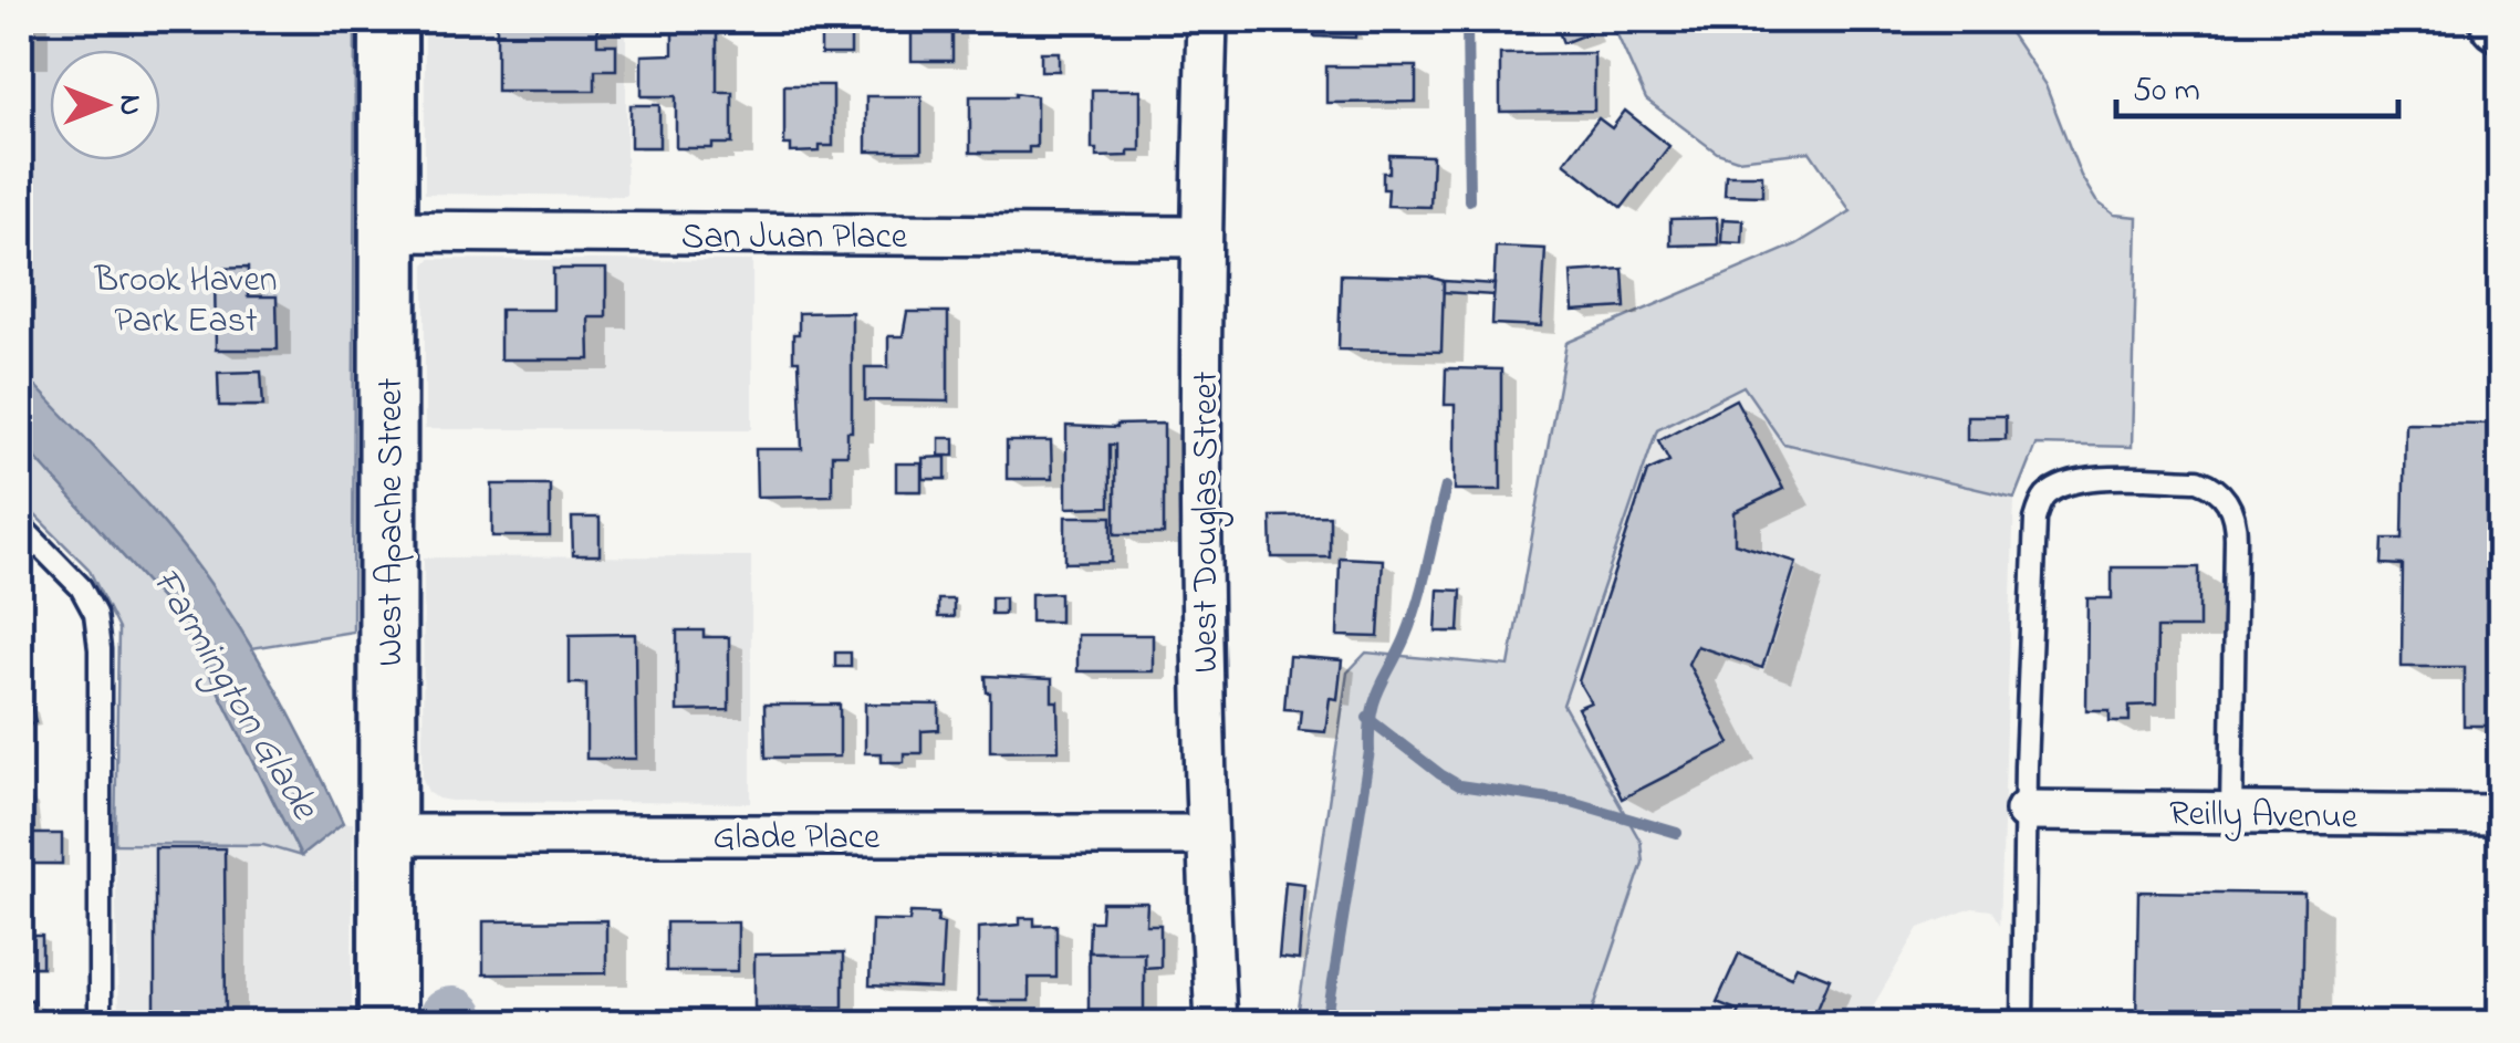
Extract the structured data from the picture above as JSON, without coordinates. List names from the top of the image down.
{
  "streets": {
    "main road": ["West Apache Street"],
    "street": [
      "San Juan Place",
      "West Douglas Street",
      "Reilly Avenue",
      "Glade Place"
    ]
  },
  "crossings": [
    ["San Juan Place", "West Apache Street"],
    ["San Juan Place", "West Douglas Street"],
    ["West Apache Street", "Glade Place"],
    ["West Douglas Street", "Glade Place"]
  ],
  "water": ["Farmington Glade"],
  "parks": ["Brook Haven Park East"],
  "scale_bar": "50 m",
  "north": "right"
}
